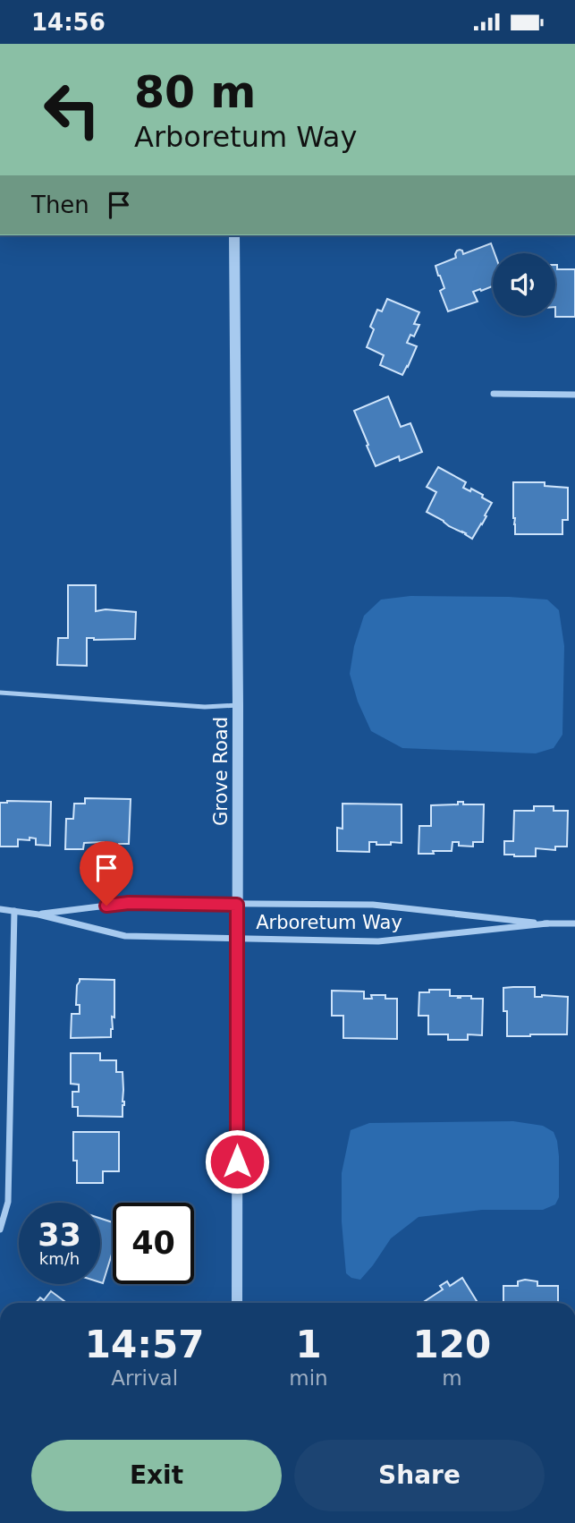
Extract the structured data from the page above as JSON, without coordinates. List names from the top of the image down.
{
  "streets": {
    "street": ["Grove Road", "Arboretum Way"]
  },
  "crossings": [
    ["Grove Road", "Arboretum Way"]
  ],
  "page": {
    "status": "14:56",
    "turn": ["80 m", "Arboretum Way"],
    "then": "Then",
    "speed": "33 km/h",
    "limit": "40",
    "eta": [
      "14:57",
      "Arrival",
      "1",
      "min",
      "120",
      "m"
    ],
    "buttons": ["Exit", "Share"]
  }
}
